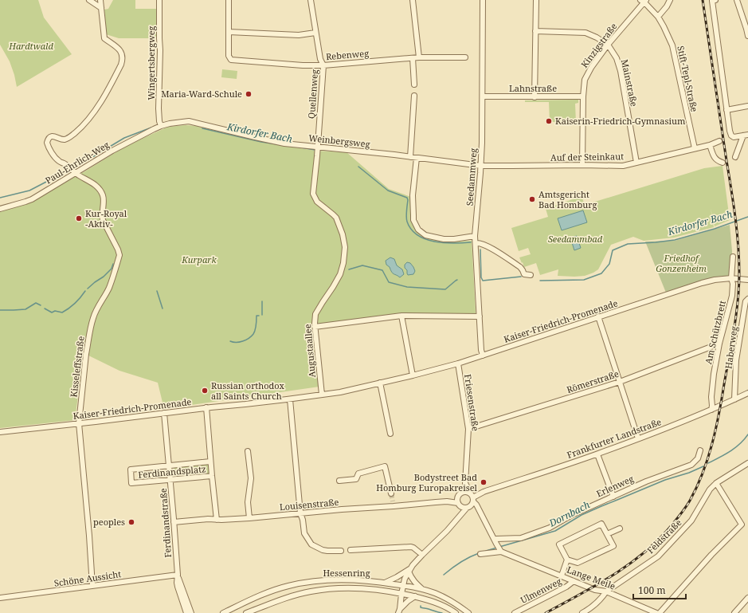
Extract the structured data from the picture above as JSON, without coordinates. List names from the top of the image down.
{
  "streets": {
    "street": [
      "Kinzigstraße",
      "Rebenweg",
      "Wingertsbergweg",
      "Stift-Tepl-Straße",
      "Mainstraße",
      "Lahnstraße",
      "Quellenweg",
      "Weinbergsweg",
      "Auf der Steinkaut",
      "Paul-Ehrlich-Weg",
      "Seedammweg",
      "Kaiser-Friedrich-Promenade",
      "Am Schützbrett",
      "Haberweg",
      "Augustaallee",
      "Kisseleffstraße",
      "Römerstraße",
      "Friesenstraße",
      "Frankfurter Landstraße",
      "Ferdinandsplatz",
      "Erlenweg",
      "Louisenstraße",
      "Ferdinandstraße",
      "Feldstraße",
      "Hessenring",
      "Lange Meile",
      "Schöne Aussicht",
      "Ulmenweg"
    ]
  },
  "crossings": [
    ["Kinzigstraße", "Stift-Tepl-Straße"],
    ["Kinzigstraße", "Mainstraße"],
    ["Kinzigstraße", "Lahnstraße"],
    ["Kinzigstraße", "Auf der Steinkaut"],
    ["Rebenweg", "Quellenweg"],
    ["Wingertsbergweg", "Weinbergsweg"],
    ["Wingertsbergweg", "Paul-Ehrlich-Weg"],
    ["Stift-Tepl-Straße", "Auf der Steinkaut"],
    ["Mainstraße", "Auf der Steinkaut"],
    ["Lahnstraße", "Seedammweg"],
    ["Quellenweg", "Weinbergsweg"],
    ["Quellenweg", "Augustaallee"],
    ["Weinbergsweg", "Auf der Steinkaut"],
    ["Weinbergsweg", "Paul-Ehrlich-Weg"],
    ["Weinbergsweg", "Seedammweg"],
    ["Auf der Steinkaut", "Seedammweg"],
    ["Paul-Ehrlich-Weg", "Kisseleffstraße"],
    ["Seedammweg", "Kaiser-Friedrich-Promenade"],
    ["Kaiser-Friedrich-Promenade", "Am Schützbrett"],
    ["Kaiser-Friedrich-Promenade", "Augustaallee"],
    ["Kaiser-Friedrich-Promenade", "Kisseleffstraße"],
    ["Kaiser-Friedrich-Promenade", "Friesenstraße"],
    ["Kaiser-Friedrich-Promenade", "Ferdinandstraße"],
    ["Am Schützbrett", "Römerstraße"],
    ["Am Schützbrett", "Frankfurter Landstraße"],
    ["Haberweg", "Frankfurter Landstraße"],
    ["Kisseleffstraße", "Schöne Aussicht"],
    ["Römerstraße", "Friesenstraße"],
    ["Friesenstraße", "Frankfurter Landstraße"],
    ["Friesenstraße", "Louisenstraße"],
    ["Frankfurter Landstraße", "Louisenstraße"],
    ["Ferdinandsplatz", "Ferdinandstraße"],
    ["Louisenstraße", "Ferdinandstraße"],
    ["Ferdinandstraße", "Schöne Aussicht"],
    ["Feldstraße", "Lange Meile"],
    ["Lange Meile", "Ulmenweg"]
  ],
  "water": ["Kirdorfer Bach", "Dornbach"],
  "parks": [
    "Hardtwald",
    "Seedammbad",
    "Friedhof Gonzenheim",
    "Kurpark"
  ],
  "places": [
    "Maria-Ward-Schule",
    "Kaiserin-Friedrich-Gymnasium",
    "Amtsgericht Bad Homburg",
    "Kur-Royal -Aktiv-",
    "Russian orthodox all Saints Church",
    "Bodystreet Bad Homburg Europakreisel",
    "peoples"
  ],
  "scale_bar": "100 m"
}
